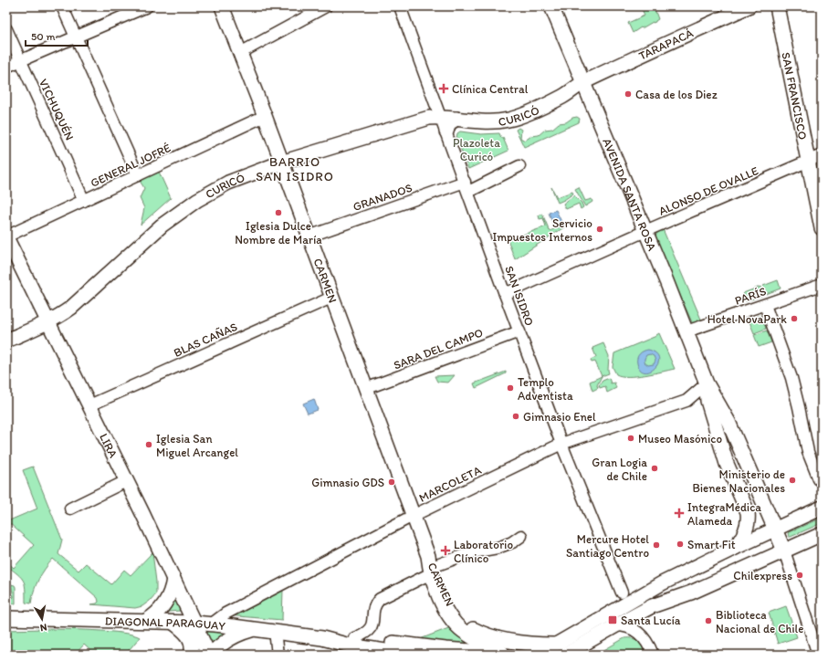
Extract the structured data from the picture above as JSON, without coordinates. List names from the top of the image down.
{
  "streets": {
    "main road": [
      "TARAPACÁ",
      "SAN FRANCISCO",
      "CURICÓ",
      "AVENIDA SANTA ROSA",
      "CARMEN",
      "LIRA",
      "DIAGONAL PARAGUAY"
    ],
    "street": [
      "VICHUQUÉN",
      "GENERAL JOFRÉ",
      "ALONSO DE OVALLE",
      "GRANADOS",
      "SAN ISIDRO",
      "PARÍS",
      "BLAS CAÑAS",
      "SARA DEL CAMPO",
      "MARCOLETA"
    ]
  },
  "crossings": [
    ["TARAPACÁ", "CURICÓ"],
    ["TARAPACÁ", "AVENIDA SANTA ROSA"],
    ["SAN FRANCISCO", "ALONSO DE OVALLE"],
    ["VICHUQUÉN", "GENERAL JOFRÉ"],
    ["CURICÓ", "AVENIDA SANTA ROSA"],
    ["CURICÓ", "CARMEN"],
    ["CURICÓ", "SAN ISIDRO"],
    ["CURICÓ", "LIRA"],
    ["GENERAL JOFRÉ", "CARMEN"],
    ["GENERAL JOFRÉ", "LIRA"],
    ["ALONSO DE OVALLE", "AVENIDA SANTA ROSA"],
    ["ALONSO DE OVALLE", "SAN ISIDRO"],
    ["AVENIDA SANTA ROSA", "PARÍS"],
    ["AVENIDA SANTA ROSA", "MARCOLETA"],
    ["GRANADOS", "CARMEN"],
    ["GRANADOS", "SAN ISIDRO"],
    ["CARMEN", "BLAS CAÑAS"],
    ["CARMEN", "SARA DEL CAMPO"],
    ["CARMEN", "MARCOLETA"],
    ["CARMEN", "DIAGONAL PARAGUAY"],
    ["SAN ISIDRO", "SARA DEL CAMPO"],
    ["SAN ISIDRO", "MARCOLETA"],
    ["BLAS CAÑAS", "LIRA"],
    ["LIRA", "DIAGONAL PARAGUAY"],
    ["MARCOLETA", "DIAGONAL PARAGUAY"]
  ],
  "districts": ["BARRIO SAN ISIDRO"],
  "parks": ["Plazoleta Curicó"],
  "places": {
    "health": ["Clínica Central", "IntegraMédica Alameda", "Laboratorio Clínico"],
    "other": [
      "Casa de los Diez",
      "Iglesia Dulce Nombre de María",
      "Servicio Impuestos Internos",
      "Hotel NovaPark",
      "Templo Adventista",
      "Gimnasio Enel",
      "Museo Masónico",
      "Iglesia San Miguel Arcangel",
      "Gran Logia de Chile",
      "Ministerio de Bienes Nacionales",
      "Gimnasio GDS",
      "Smart Fit",
      "Mercure Hotel Santiago Centro",
      "Chilexpress",
      "Biblioteca Nacional de Chile"
    ],
    "transit": ["Santa Lucía"]
  },
  "scale_bar": "50 m",
  "north": "bottom"
}
